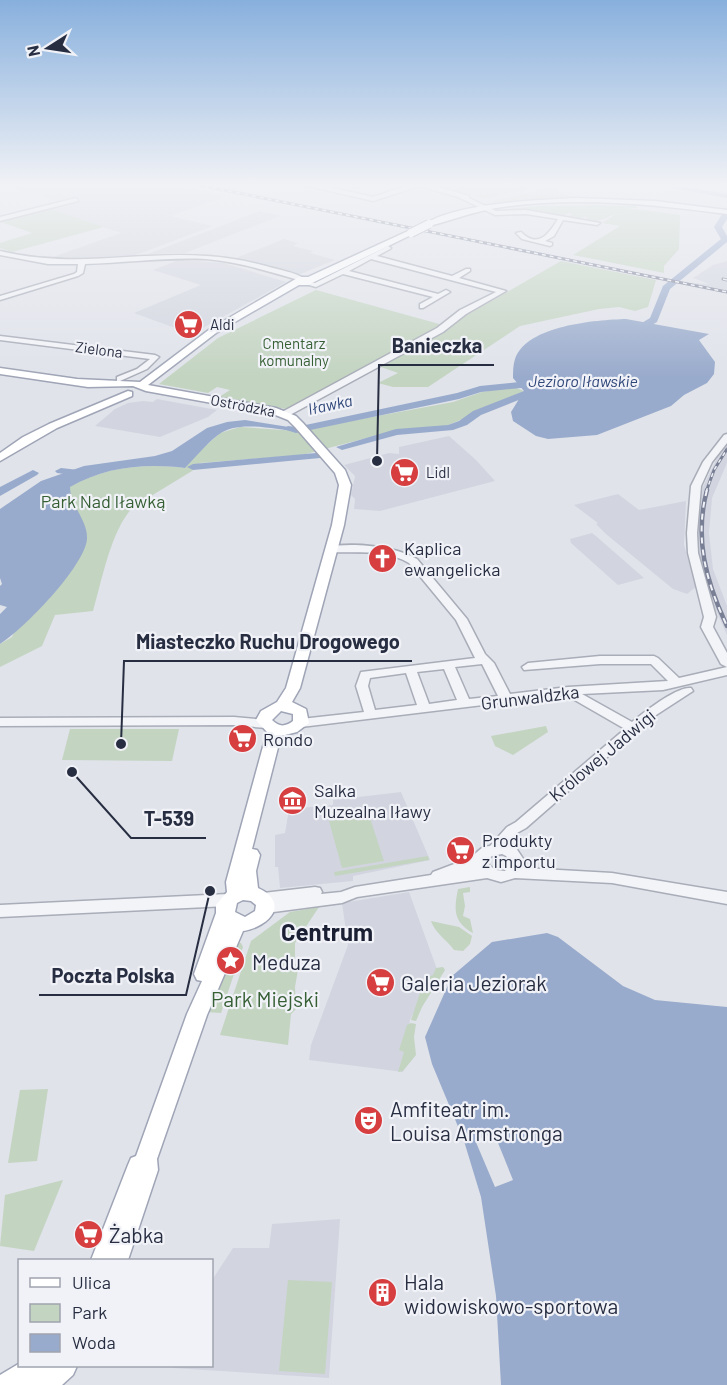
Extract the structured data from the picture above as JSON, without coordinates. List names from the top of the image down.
{
  "streets": {
    "main road": ["Ostródzka"],
    "street": ["Zielona", "Grunwaldzka", "Królowej Jadwigi"]
  },
  "crossings": [
    ["Zielona", "Ostródzka"],
    ["Grunwaldzka", "Królowej Jadwigi"]
  ],
  "districts": ["Centrum"],
  "water": ["Jezioro Iławskie", "Iławka"],
  "parks": ["Cmentarz komunalny", "Park Nad Iławką", "Park Miejski"],
  "places": {
    "supermarket": [
      "Aldi",
      "Lidl",
      "Rondo",
      "Produkty z importu",
      "Galeria Jeziorak",
      "Żabka"
    ],
    "other": [
      "Banieczka",
      "Miasteczko Ruchu Drogowego",
      "T-539",
      "Poczta Polska"
    ],
    "church": ["Kaplica ewangelicka"],
    "museum": ["Salka Muzealna Iławy"],
    "place": ["Meduza"],
    "theatre": ["Amfiteatr im. Louisa Armstronga"],
    "building": ["Hala widowiskowo-sportowa"]
  },
  "legend": ["Ulica", "Park", "Woda"],
  "north": "left"
}
